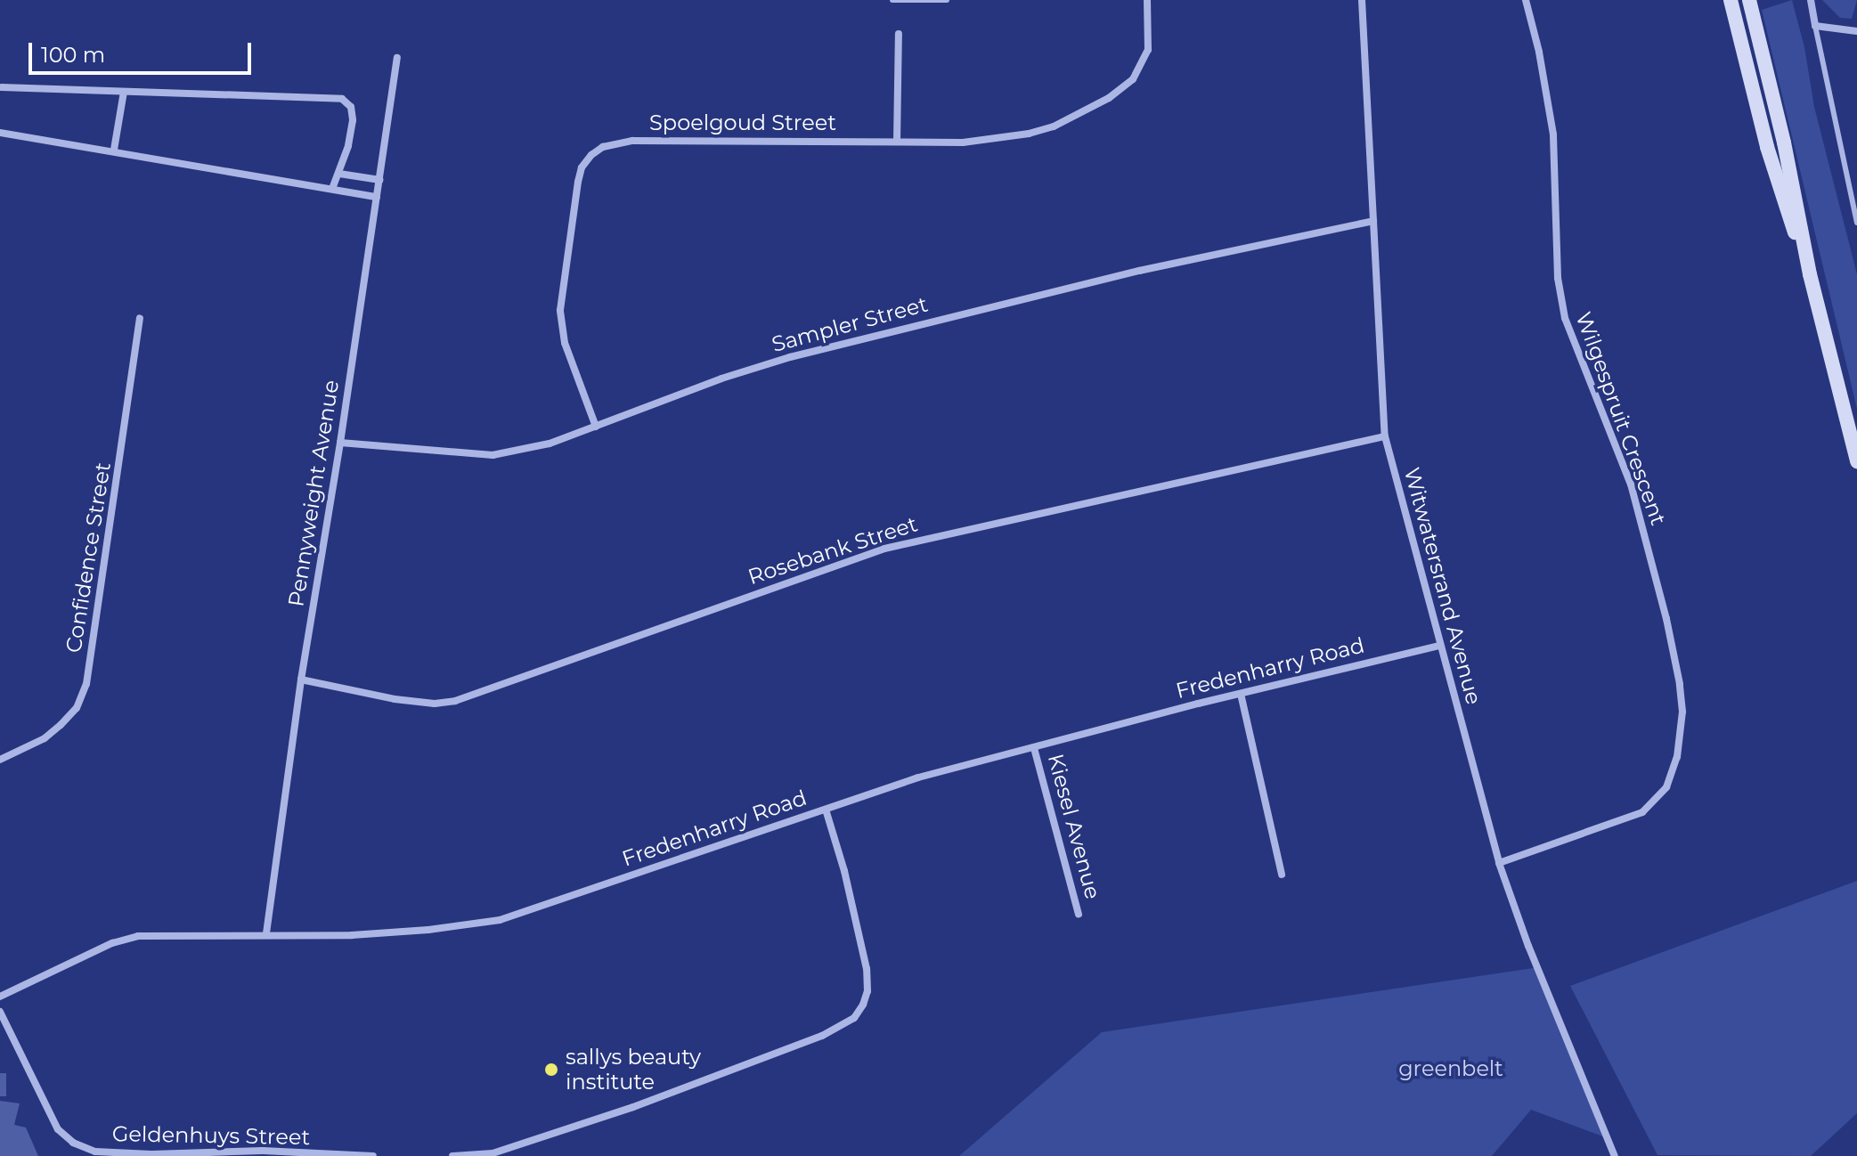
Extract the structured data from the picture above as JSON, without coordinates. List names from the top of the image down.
{
  "streets": {
    "street": [
      "Spoelgoud Street",
      "Sampler Street",
      "Wilgespruit Crescent",
      "Pennyweight Avenue",
      "Rosebank Street",
      "Confidence Street",
      "Witwatersrand Avenue",
      "Fredenharry Road",
      "Kiesel Avenue",
      "Geldenhuys Street"
    ]
  },
  "crossings": [
    ["Spoelgoud Street", "Sampler Street"],
    ["Sampler Street", "Pennyweight Avenue"],
    ["Sampler Street", "Witwatersrand Avenue"],
    ["Wilgespruit Crescent", "Witwatersrand Avenue"],
    ["Pennyweight Avenue", "Rosebank Street"],
    ["Pennyweight Avenue", "Fredenharry Road"],
    ["Rosebank Street", "Witwatersrand Avenue"],
    ["Witwatersrand Avenue", "Fredenharry Road"],
    ["Fredenharry Road", "Kiesel Avenue"]
  ],
  "parks": ["greenbelt"],
  "places": ["sallys beauty institute"],
  "scale_bar": "100 m"
}
